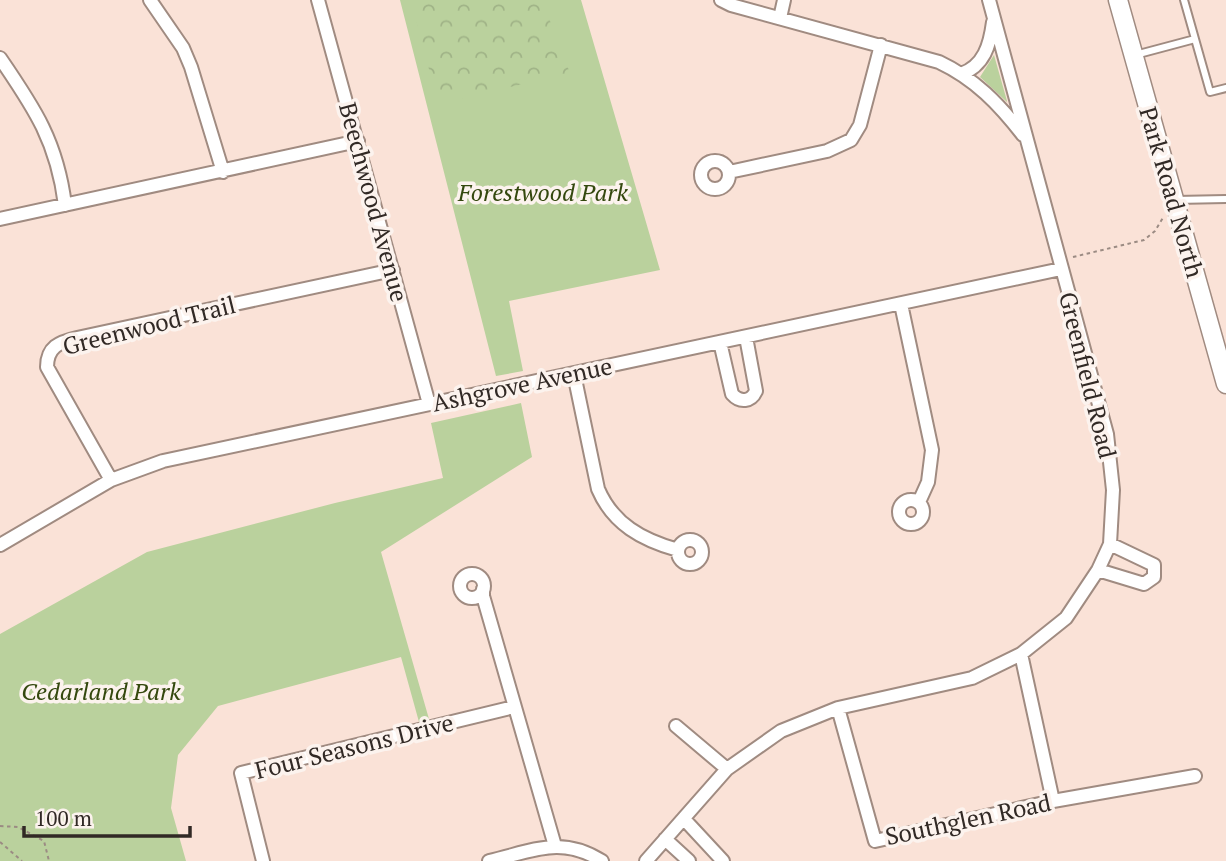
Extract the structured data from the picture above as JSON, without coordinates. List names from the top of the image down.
{
  "streets": {
    "main road": ["Park Road North"],
    "street": [
      "Beechwood Avenue",
      "Greenwood Trail",
      "Greenfield Road",
      "Ashgrove Avenue",
      "Four Seasons Drive",
      "Southglen Road"
    ]
  },
  "crossings": [
    ["Beechwood Avenue", "Greenwood Trail"],
    ["Beechwood Avenue", "Ashgrove Avenue"],
    ["Greenwood Trail", "Ashgrove Avenue"],
    ["Greenfield Road", "Ashgrove Avenue"],
    ["Greenfield Road", "Southglen Road"]
  ],
  "parks": ["Forestwood Park", "Cedarland Park"],
  "scale_bar": "100 m"
}
